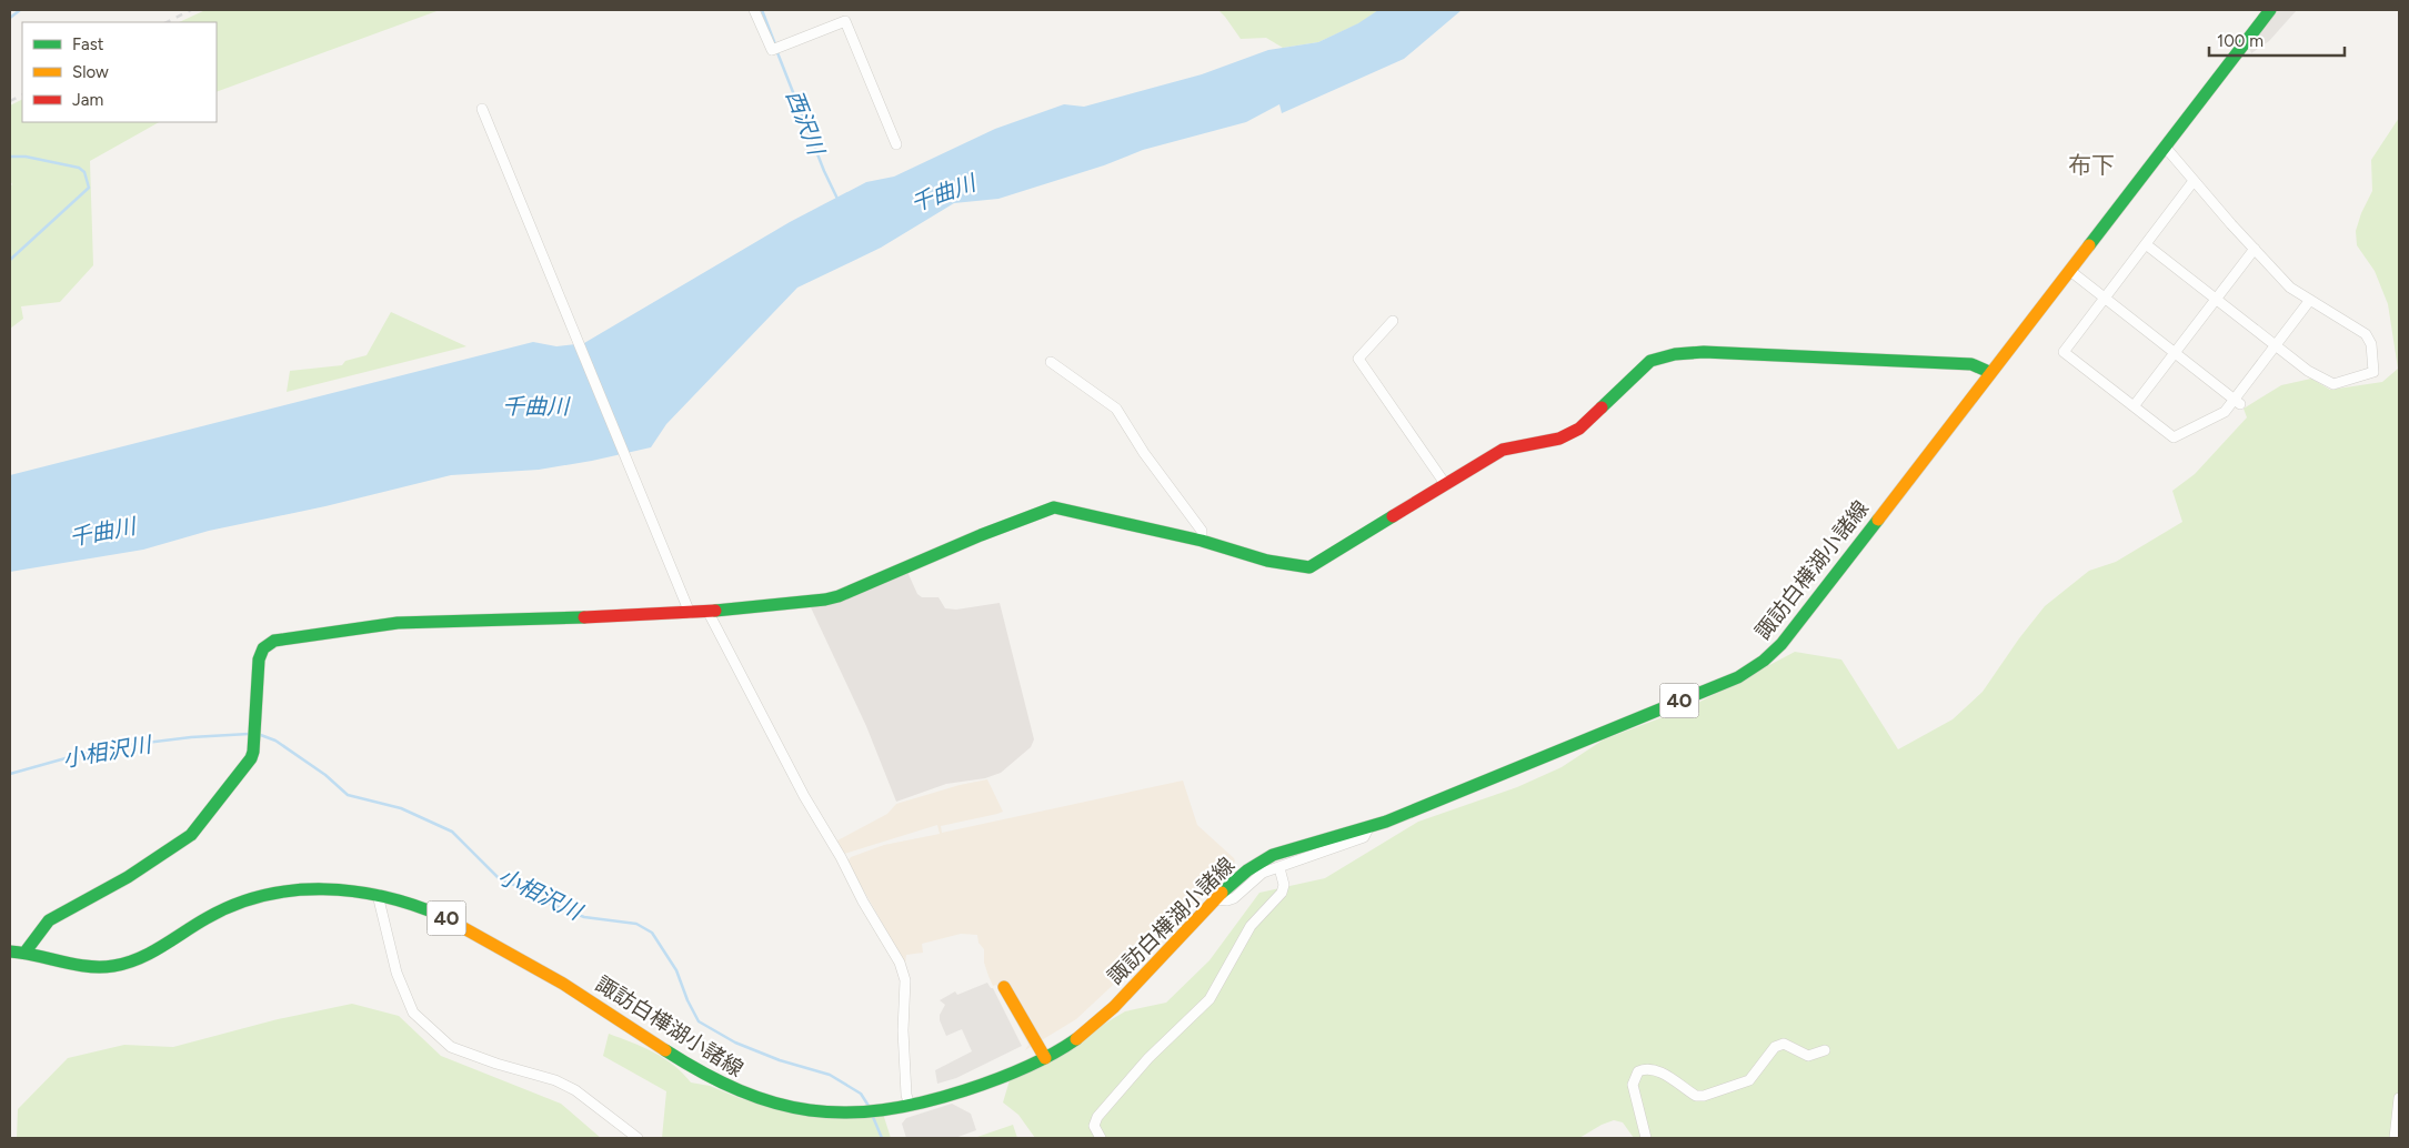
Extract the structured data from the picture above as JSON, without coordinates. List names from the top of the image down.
{
  "streets": {
    "main road": ["諏訪白樺湖小諸線", "40"]
  },
  "districts": ["布下"],
  "water": ["西沢川", "千曲川", "小相沢川"],
  "legend": ["Fast", "Slow", "Jam"],
  "scale_bar": "100 m"
}
